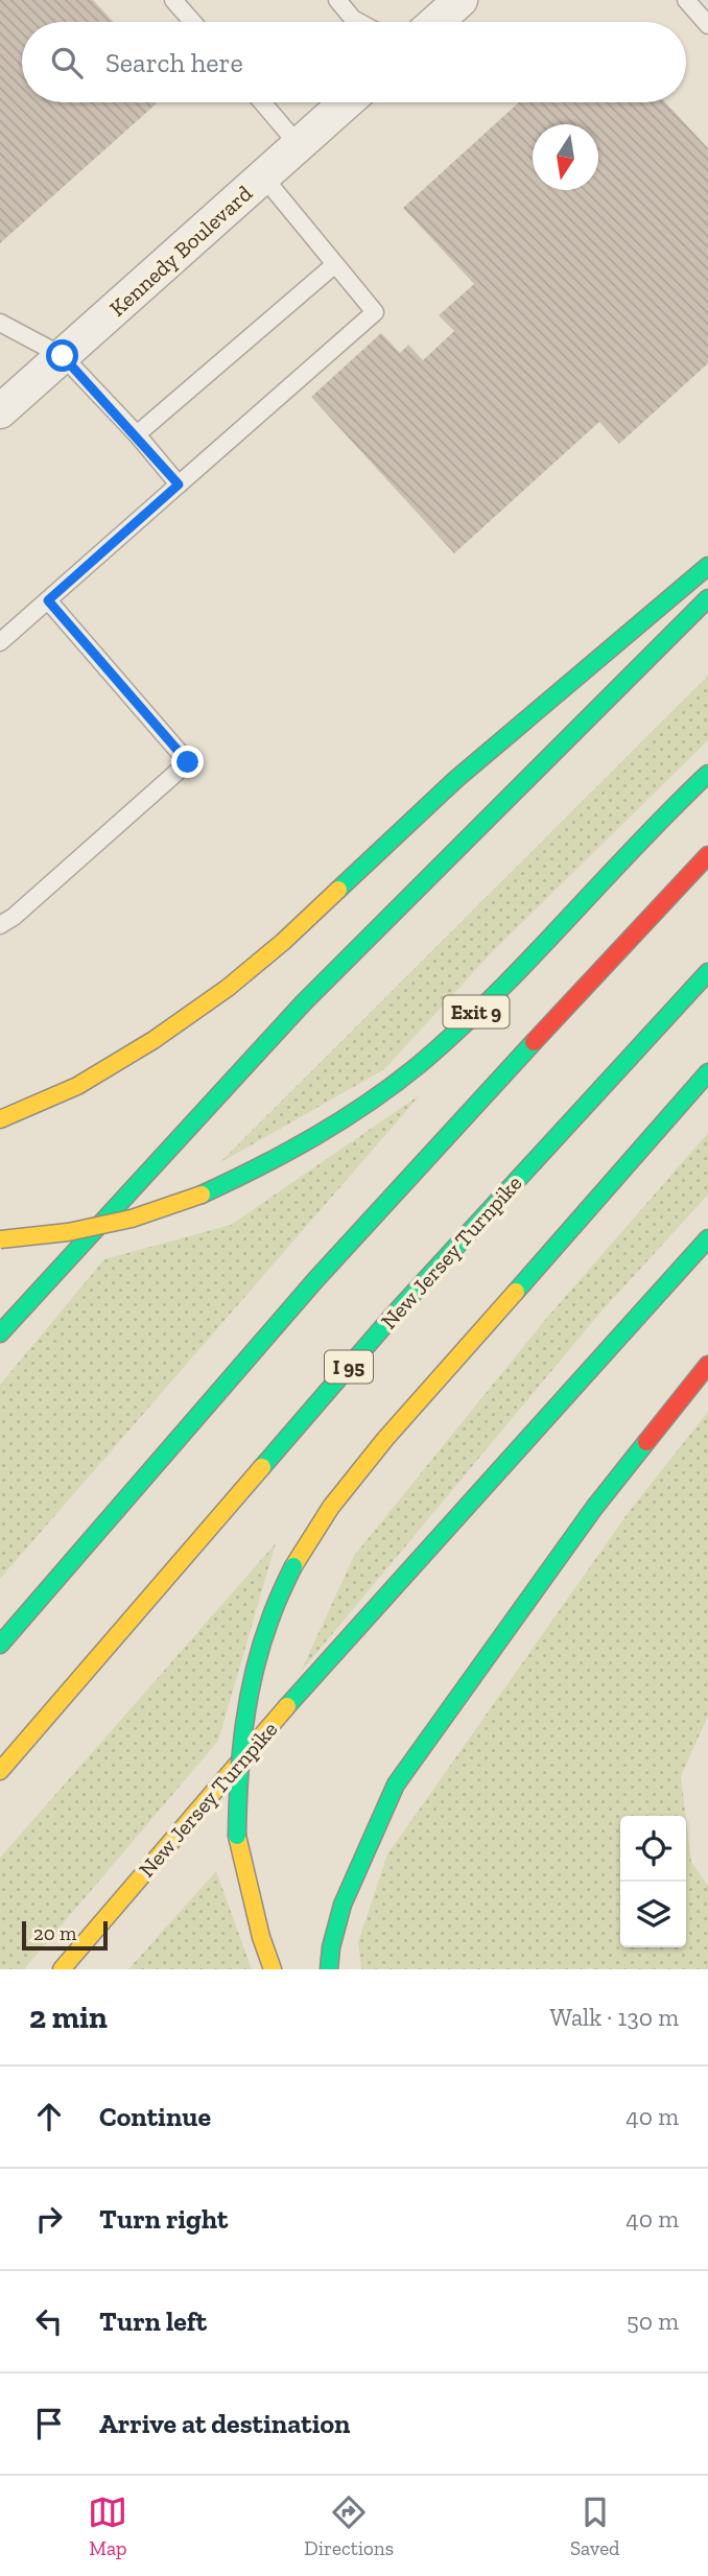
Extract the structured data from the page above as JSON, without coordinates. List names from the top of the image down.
{
  "streets": {
    "highway": ["Exit 9", "New Jersey Turnpike", "I 95"],
    "street": ["Kennedy Boulevard"]
  },
  "scale_bar": "20 m",
  "north": "bottom",
  "page": {
    "search": "Search here",
    "scale": "20 m",
    "heading": ["2 min", "Walk · 130 m"],
    "list": [
      ["Continue", "40 m"],
      ["Turn right", "40 m"],
      ["Turn left", "50 m"],
      "Arrive at destination"
    ],
    "nav": ["Map", "Directions", "Saved"]
  }
}
